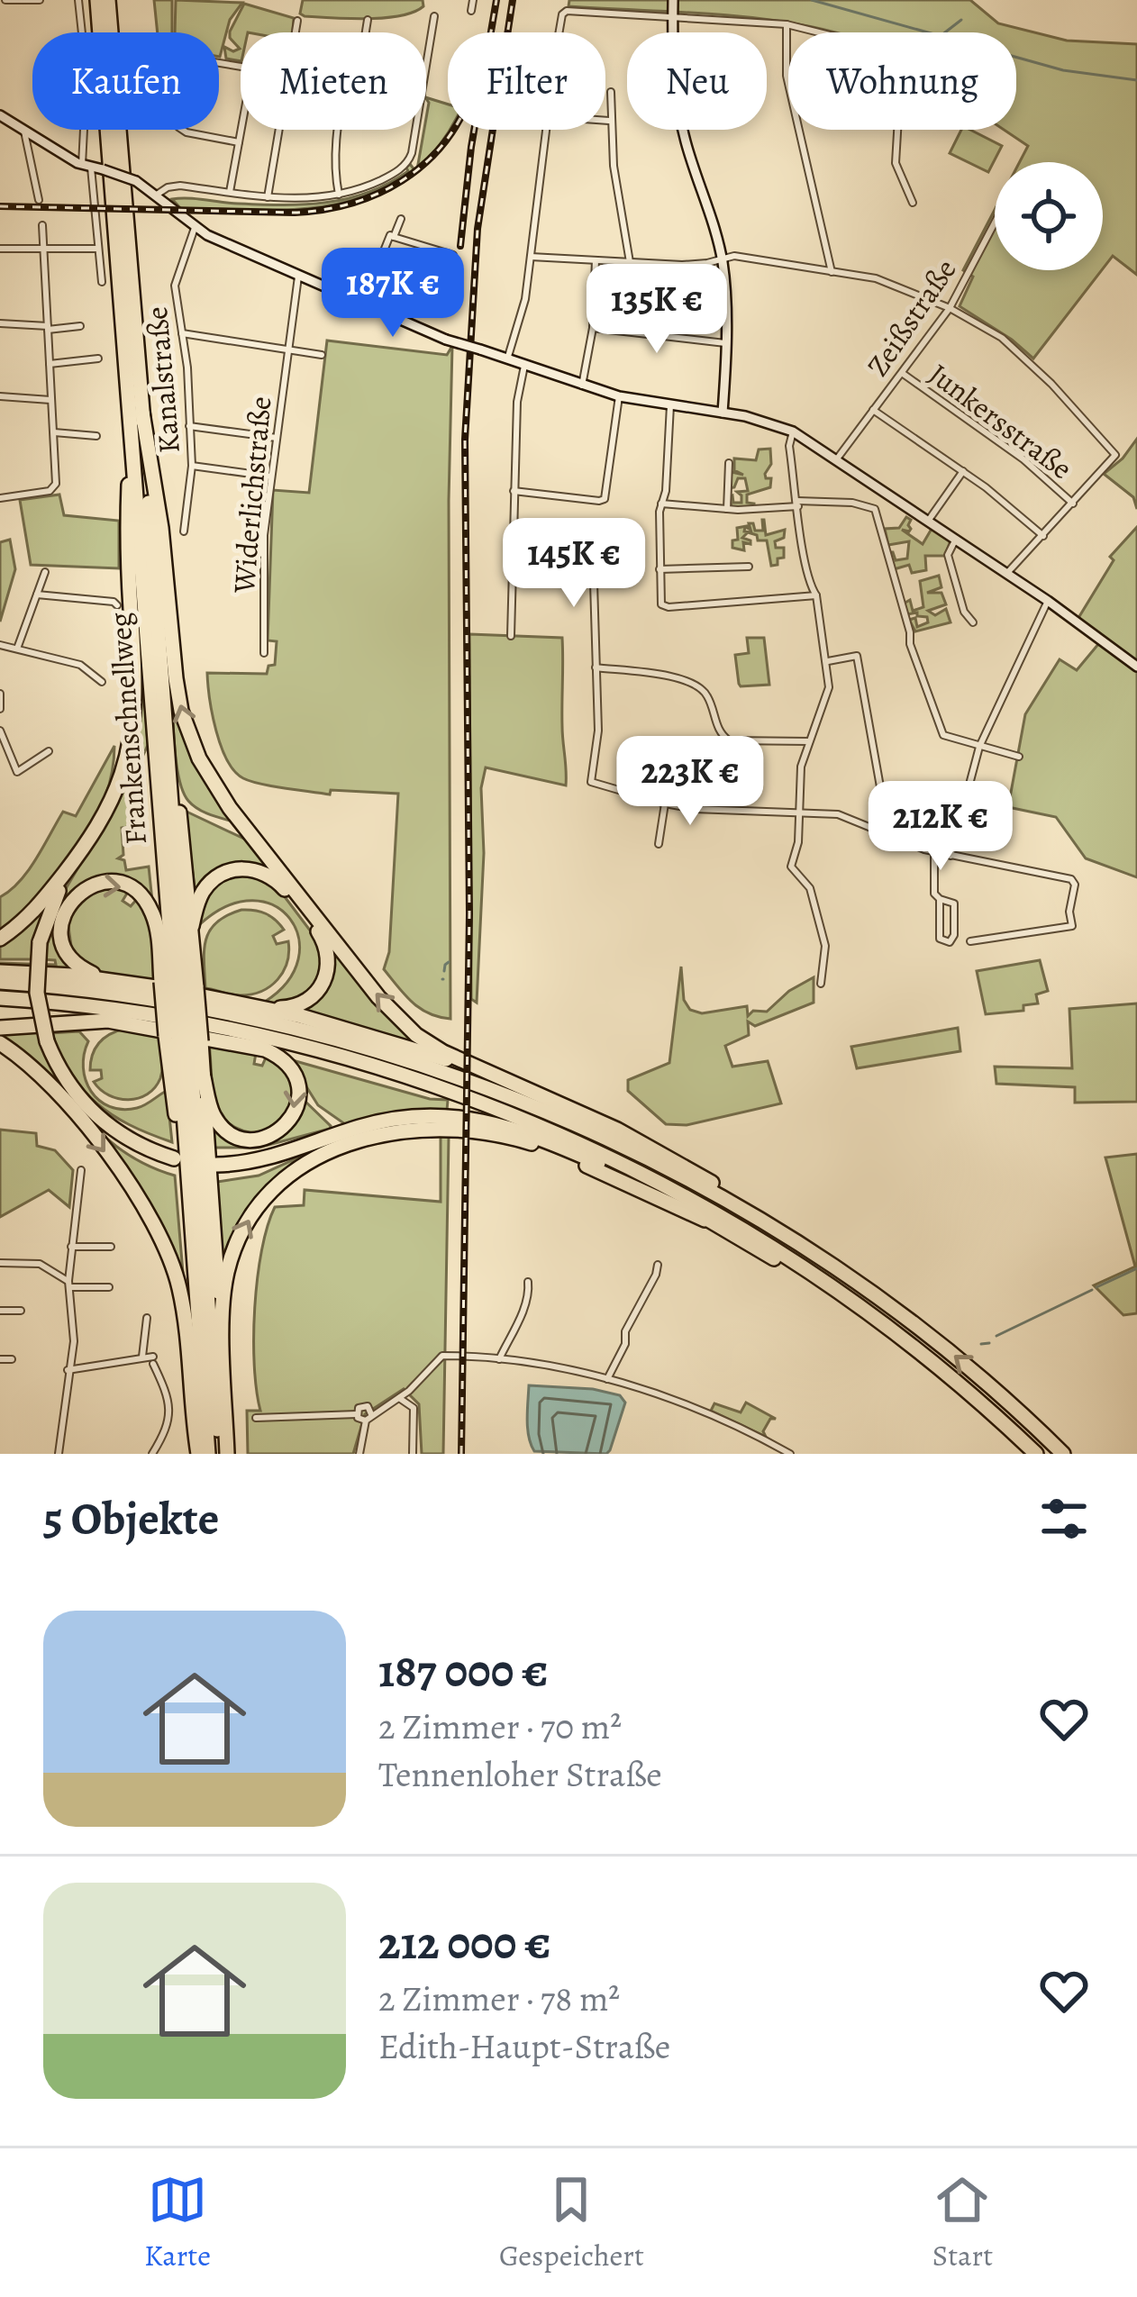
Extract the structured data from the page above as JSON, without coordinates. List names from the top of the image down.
{
  "streets": {
    "highway": ["Frankenschnellweg"],
    "street": [
      "Zeißstraße",
      "Kanalstraße",
      "Junkersstraße",
      "Widerlichstraße"
    ]
  },
  "crossings": [
    ["Zeißstraße", "Junkersstraße"]
  ],
  "page": {
    "chip": [
      "Kaufen",
      "Mieten",
      "Filter",
      "Neu",
      "Wohnung"
    ],
    "price": [
      "187K €",
      "135K €",
      "145K €",
      "223K €",
      "212K €"
    ],
    "heading": "5 Objekte",
    "list": [
      {
        "name": "187 000 €",
        "note": "2 Zimmer · 70 m² · Tennenloher Straße"
      },
      {
        "name": "212 000 €",
        "note": "2 Zimmer · 78 m² · Edith-Haupt-Straße"
      }
    ],
    "tabs": ["Karte", "Gespeichert", "Start"]
  }
}
